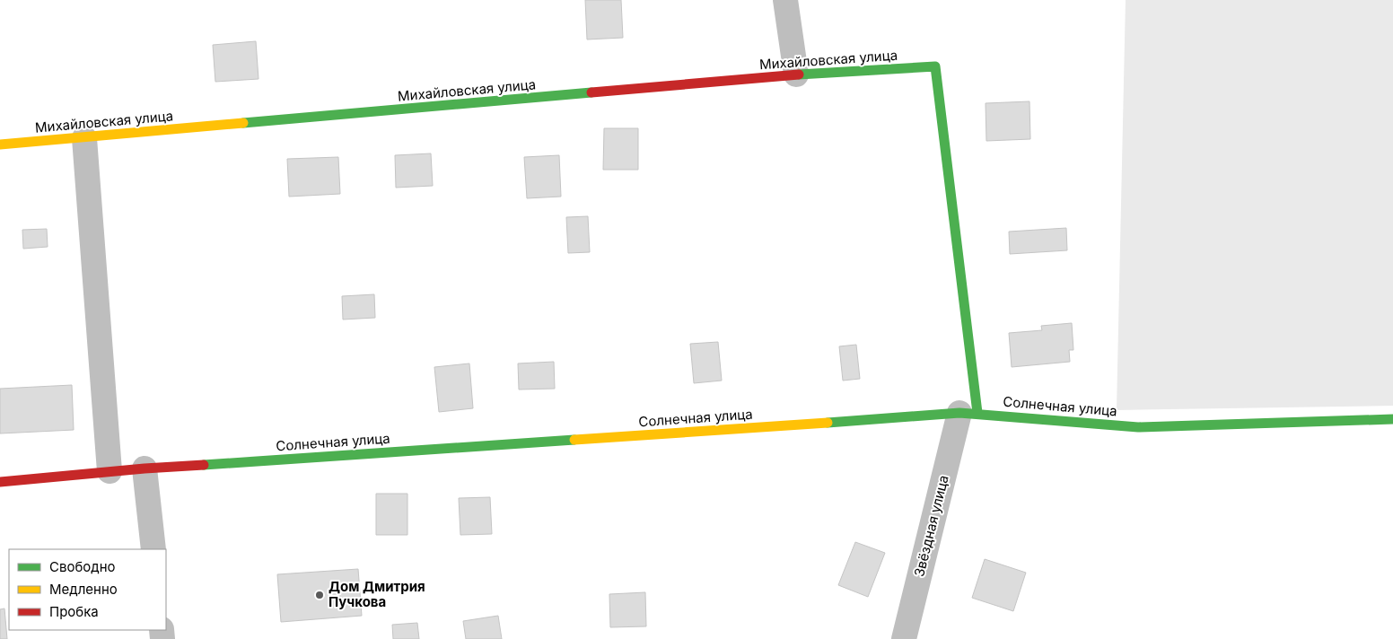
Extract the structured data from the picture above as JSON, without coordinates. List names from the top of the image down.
{
  "streets": {
    "street": ["Михайловская улица", "Солнечная улица", "Звёздная улица"]
  },
  "crossings": [
    ["Михайловская улица", "Солнечная улица"],
    ["Михайловская улица", "Звёздная улица"],
    ["Солнечная улица", "Звёздная улица"]
  ],
  "places": ["Дом Дмитрия Пучкова"],
  "legend": ["Свободно", "Медленно", "Пробка"]
}
